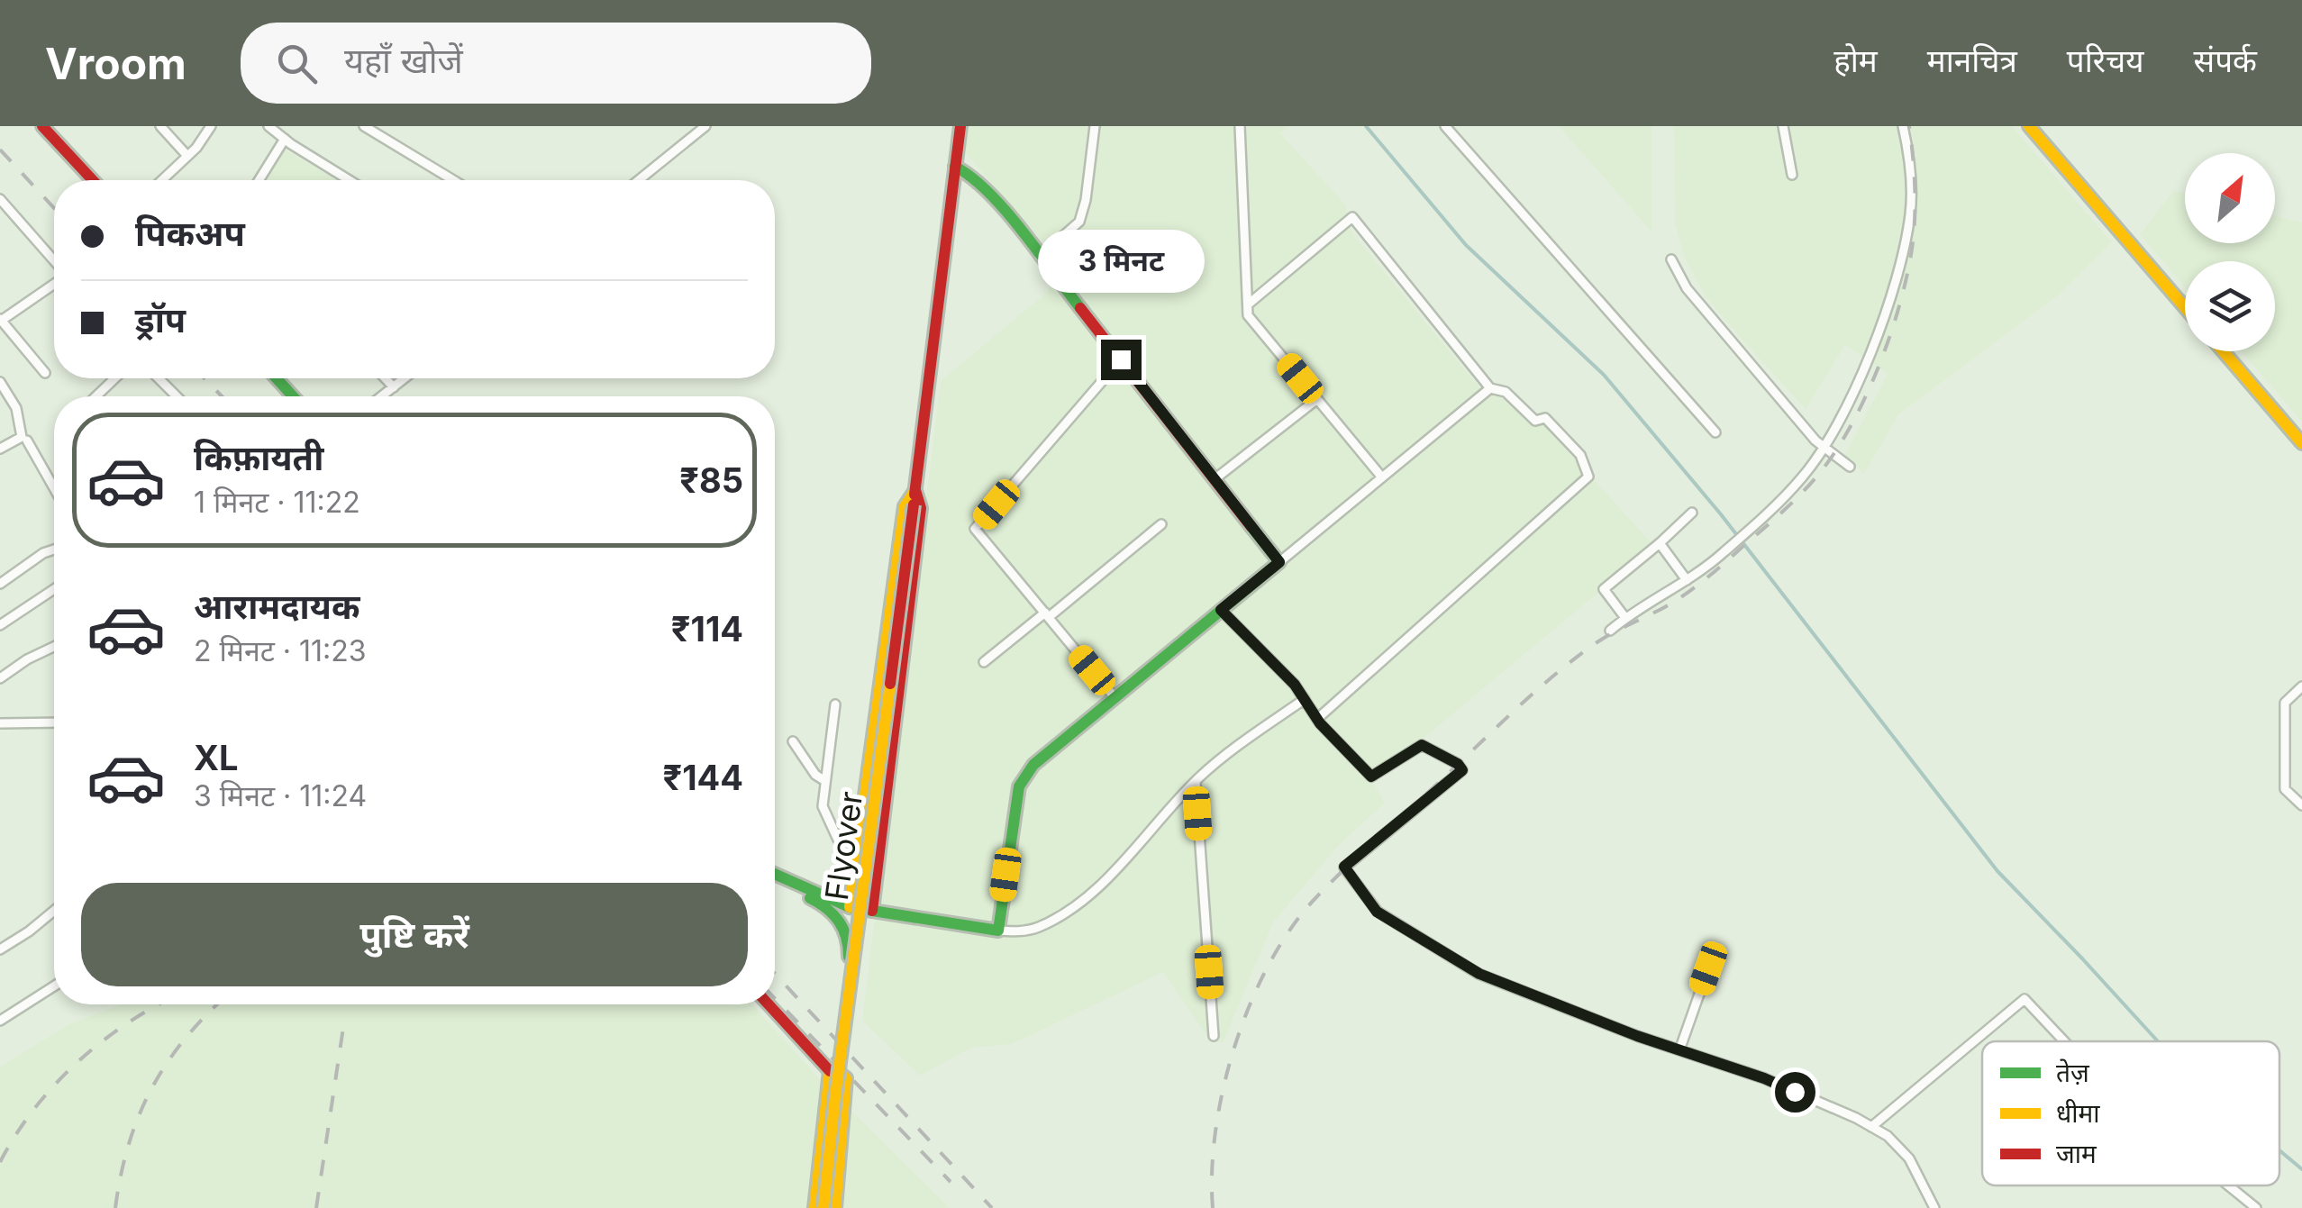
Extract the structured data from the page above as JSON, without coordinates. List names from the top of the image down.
{
  "streets": {
    "street": ["Flyover"]
  },
  "legend": ["तेज़", "धीमा", "जाम"],
  "north": "top right",
  "page": {
    "header": "Vroom",
    "search": "यहाँ खोजें",
    "nav": [
      "होम",
      "मानचित्र",
      "परिचय",
      "संपर्क"
    ],
    "banner": ["पिकअप", "ड्रॉप"],
    "bubble": "3 मिनट",
    "list": [
      {
        "name": "किफ़ायती",
        "note": "1 मिनट · 11:22",
        "value": "₹85"
      },
      {
        "name": "आरामदायक",
        "note": "2 मिनट · 11:23",
        "value": "₹114"
      },
      {
        "name": "XL",
        "note": "3 मिनट · 11:24",
        "value": "₹144"
      }
    ],
    "buttons": "पुष्टि करें"
  }
}
